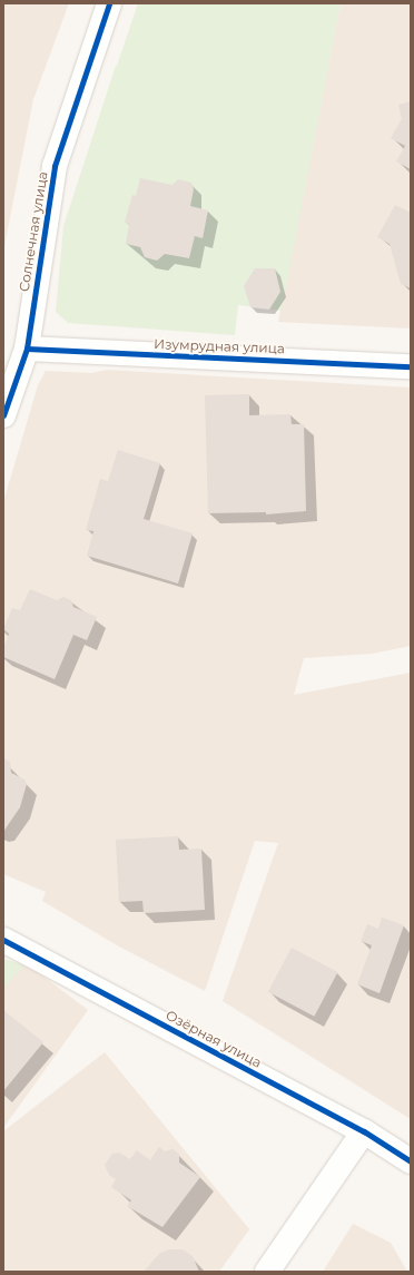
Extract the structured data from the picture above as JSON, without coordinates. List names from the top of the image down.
{
  "streets": {
    "street": ["Солнечная улица", "Изумрудная улица", "Озёрная улица"]
  },
  "crossings": [
    ["Солнечная улица", "Изумрудная улица"]
  ]
}
